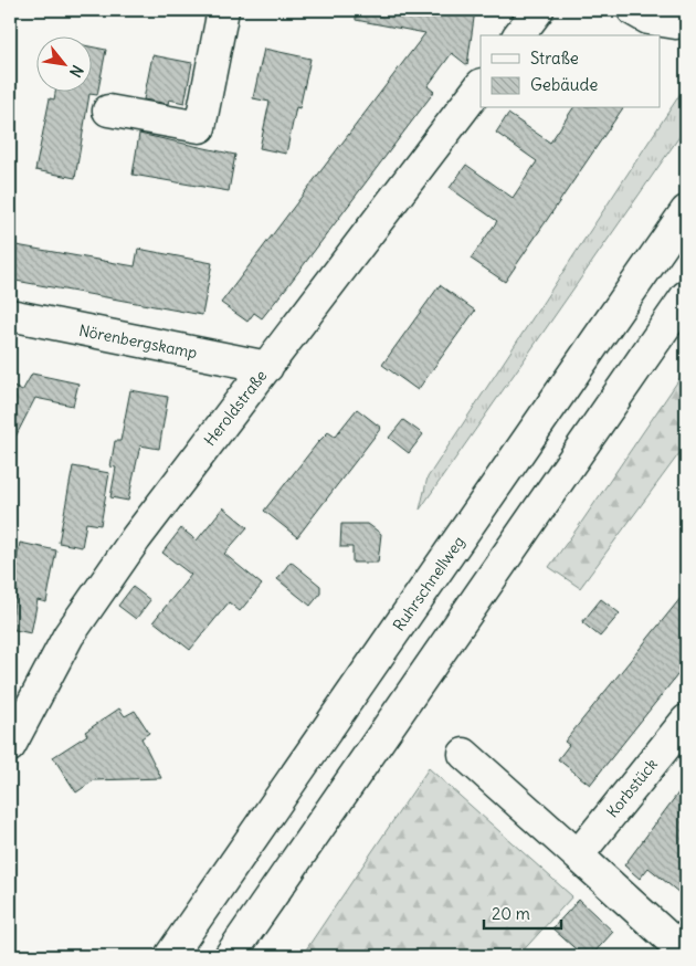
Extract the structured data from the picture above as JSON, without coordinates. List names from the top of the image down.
{
  "streets": {
    "main road": [
      "Nörenbergskamp",
      "Heroldstraße",
      "Ruhrschnellweg",
      "Korbstück"
    ]
  },
  "crossings": [
    ["Nörenbergskamp", "Heroldstraße"]
  ],
  "legend": ["Straße", "Gebäude"],
  "scale_bar": "20 m",
  "north": "bottom right"
}
